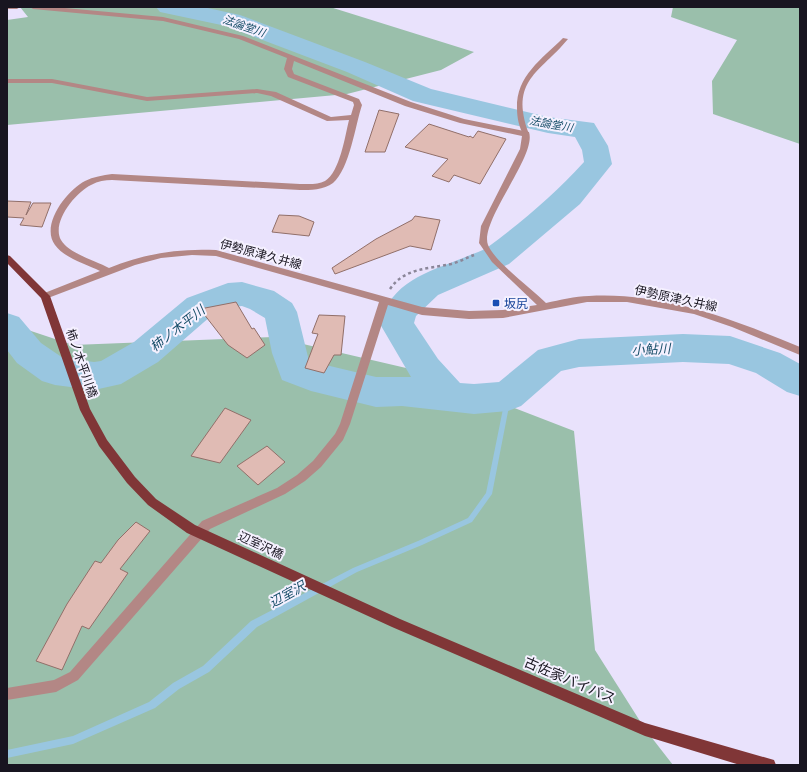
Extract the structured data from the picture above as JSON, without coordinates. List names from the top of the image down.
{
  "streets": {
    "main road": ["柿ノ木平川橋", "辺室沢橋", "古佐家バイパス"],
    "street": ["伊勢原津久井線"]
  },
  "crossings": [
    ["伊勢原津久井線", "柿ノ木平川橋"],
    ["柿ノ木平川橋", "辺室沢橋"],
    ["辺室沢橋", "古佐家バイパス"]
  ],
  "water": [
    "法論堂川",
    "柿ノ木平川",
    "小鮎川",
    "辺室沢"
  ],
  "places": {
    "transit": ["坂尻"]
  }
}
